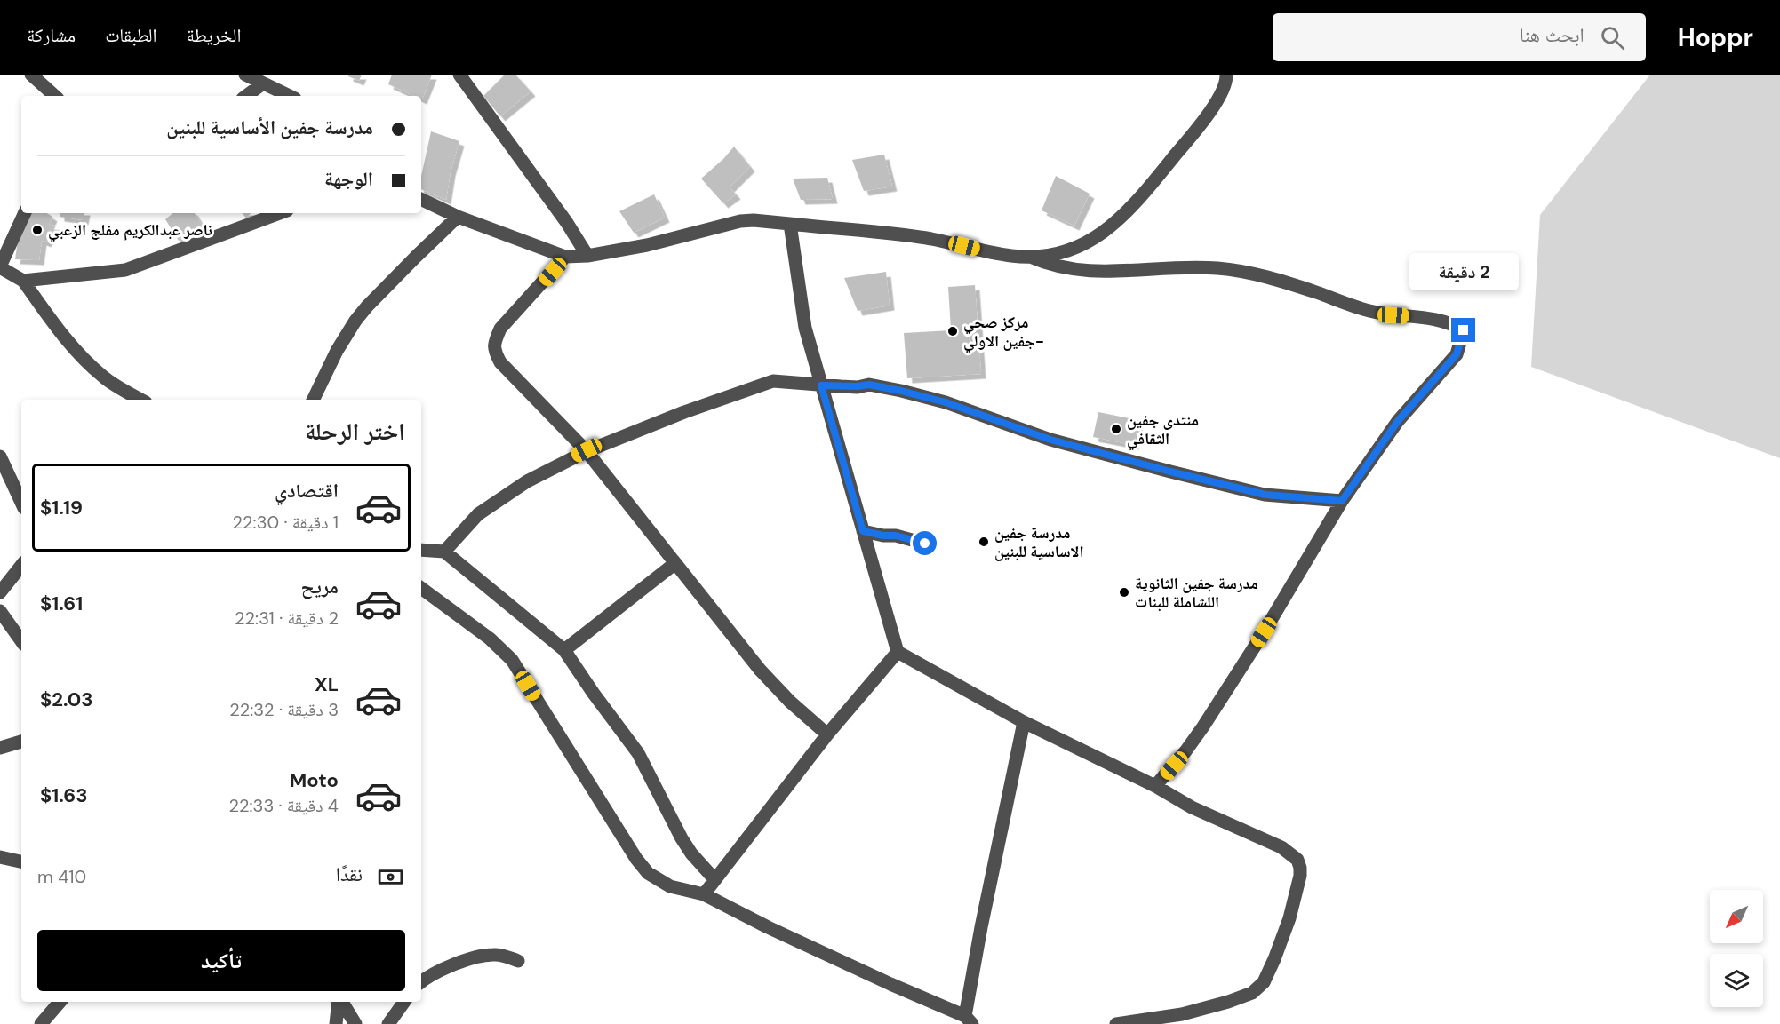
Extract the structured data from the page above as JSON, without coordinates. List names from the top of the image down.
{
  "places": [
    "ناصر عبدالكريم مفلج الزعبي",
    "مركز صحي جفين الاولي-",
    "منتدى جفين الثقافي",
    "مدرسة جفين الاساسية للبنين",
    "مدرسة جفين الثانوية اللشاملة للبنات"
  ],
  "north": "bottom left",
  "page": {
    "header": "Hoppr",
    "search": "ابحث هنا",
    "nav": ["الخريطة", "الطبقات", "مشاركة"],
    "banner": ["مدرسة جفين الأساسية للبنين", "الوجهة"],
    "bubble": "2 دقيقة",
    "heading": "اختر الرحلة",
    "list": [
      {
        "name": "اقتصادي",
        "note": "1 دقيقة · 22:30",
        "value": "$1.19"
      },
      {
        "name": "مريح",
        "note": "2 دقيقة · 22:31",
        "value": "$1.61"
      },
      {
        "name": "XL",
        "note": "3 دقيقة · 22:32",
        "value": "$2.03"
      },
      {
        "name": "Moto",
        "note": "4 دقيقة · 22:33",
        "value": "$1.63"
      }
    ],
    "pay": ["نقدًا", "410 m"],
    "buttons": "تأكيد"
  }
}
